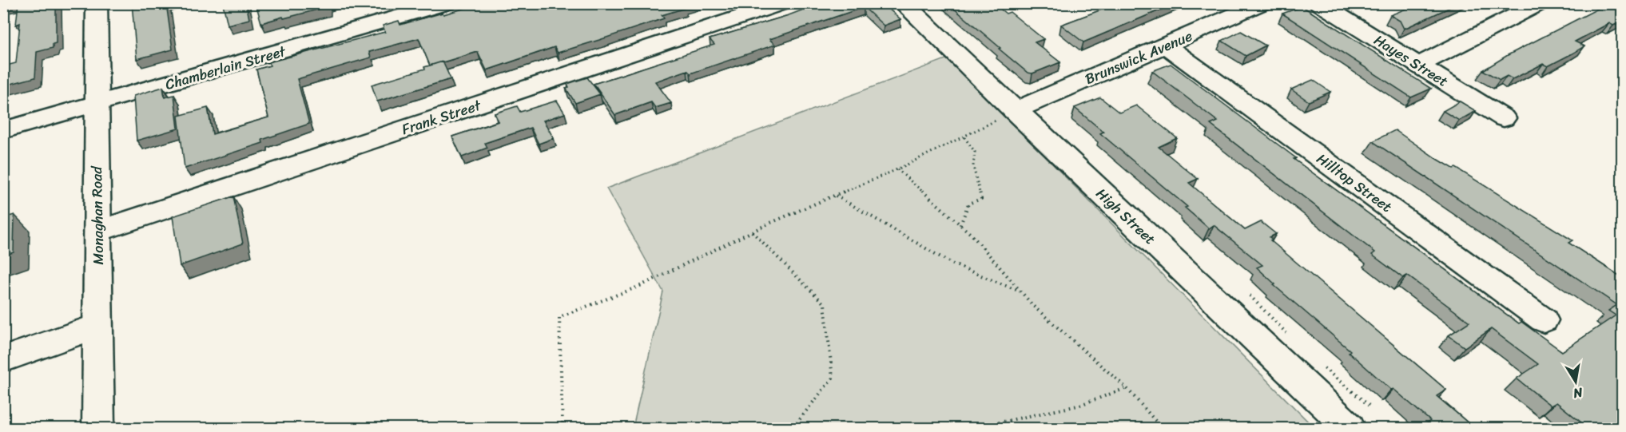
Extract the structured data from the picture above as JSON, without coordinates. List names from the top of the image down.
{
  "streets": {
    "street": [
      "Brunswick Avenue",
      "Hayes Street",
      "Chamberlain Street",
      "Frank Street",
      "Hilltop Street",
      "Monaghan Road",
      "High Street"
    ]
  },
  "crossings": [
    ["Brunswick Avenue", "Hilltop Street"],
    ["Brunswick Avenue", "High Street"],
    ["Chamberlain Street", "Monaghan Road"],
    ["Frank Street", "Monaghan Road"]
  ],
  "north": "bottom"
}
